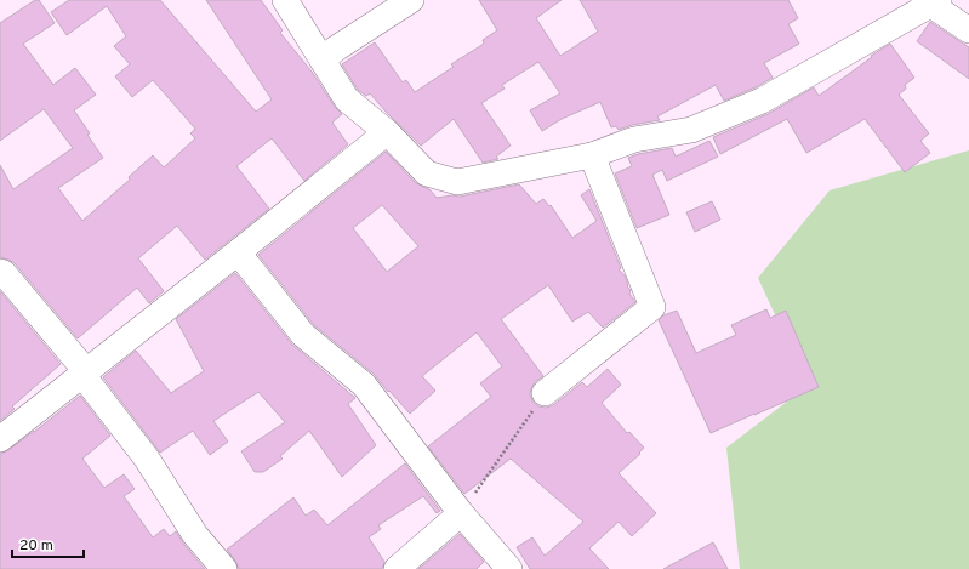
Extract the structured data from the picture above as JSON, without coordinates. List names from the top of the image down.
{
  "scale_bar": "20 m"
}
